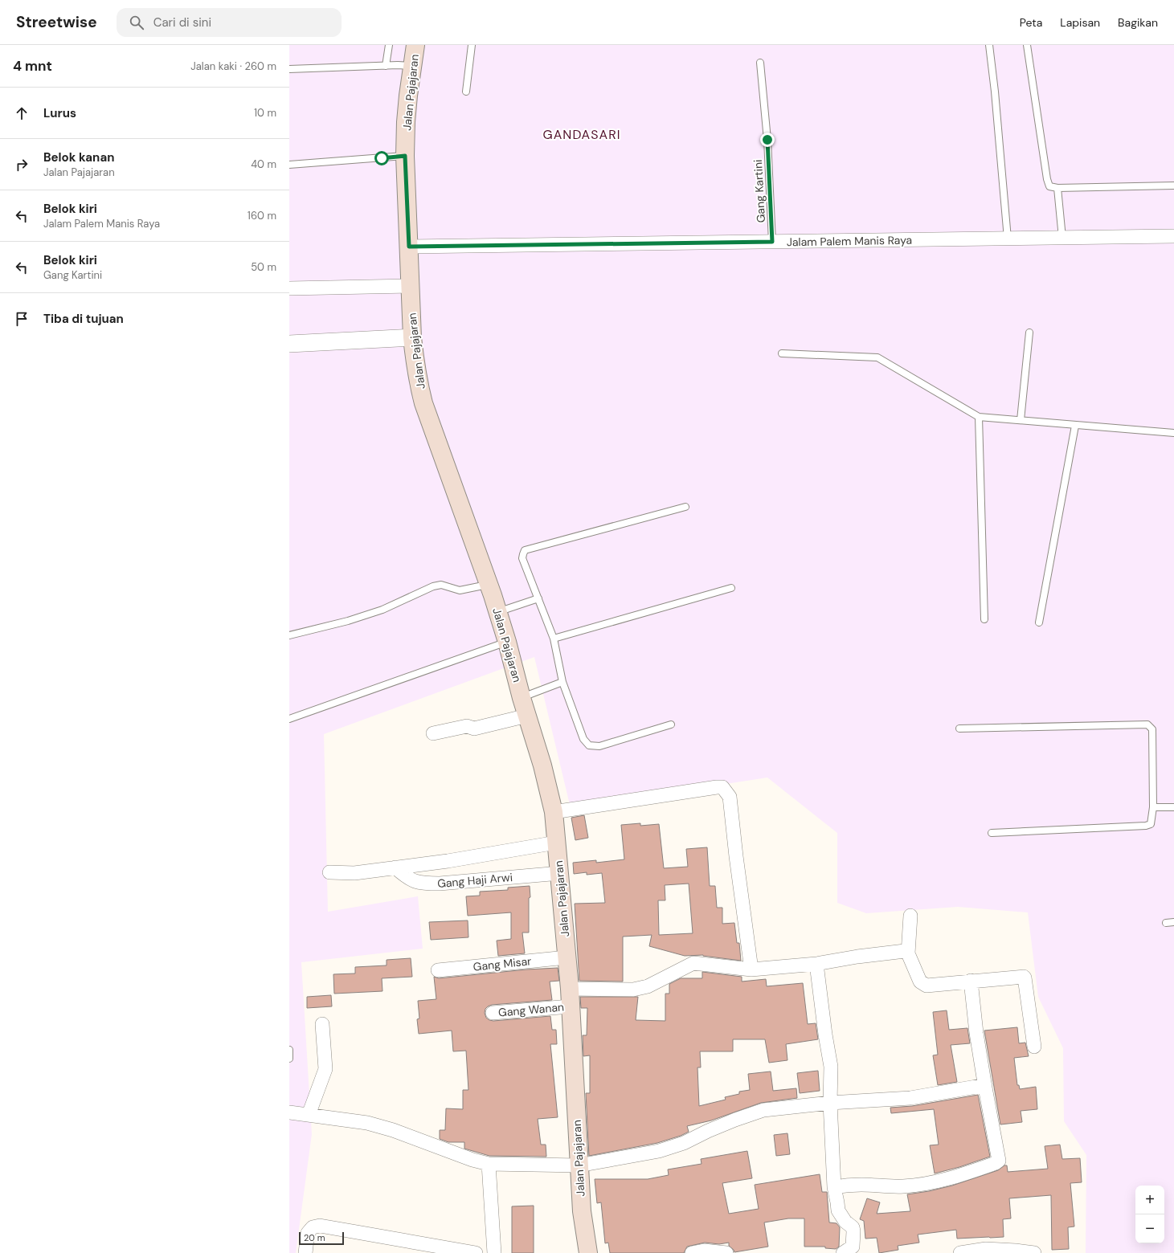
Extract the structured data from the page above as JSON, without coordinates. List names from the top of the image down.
{
  "streets": {
    "main road": ["Jalan Pajajaran"],
    "street": [
      "Jalam Palem Manis Raya",
      "Gang Haji Arwi",
      "Gang Misar",
      "Gang Wanan"
    ],
    "lane": ["Gang Kartini"]
  },
  "crossings": [
    ["Jalan Pajajaran", "Jalam Palem Manis Raya"],
    ["Jalan Pajajaran", "Gang Haji Arwi"],
    ["Jalan Pajajaran", "Gang Misar"],
    ["Jalan Pajajaran", "Gang Wanan"],
    ["Gang Kartini", "Jalam Palem Manis Raya"]
  ],
  "districts": ["GANDASARI"],
  "scale_bar": "20 m",
  "page": {
    "header": "Streetwise",
    "search": "Cari di sini",
    "nav": ["Peta", "Lapisan", "Bagikan"],
    "heading": ["4 mnt", "Jalan kaki · 260 m"],
    "list": [
      ["Lurus", "10 m"],
      ["Belok kanan", "Jalan Pajajaran", "40 m"],
      ["Belok kiri", "Jalam Palem Manis Raya", "160 m"],
      ["Belok kiri", "Gang Kartini", "50 m"],
      "Tiba di tujuan"
    ],
    "map_buttons": ["+", "−"],
    "scale": "20 m"
  }
}
